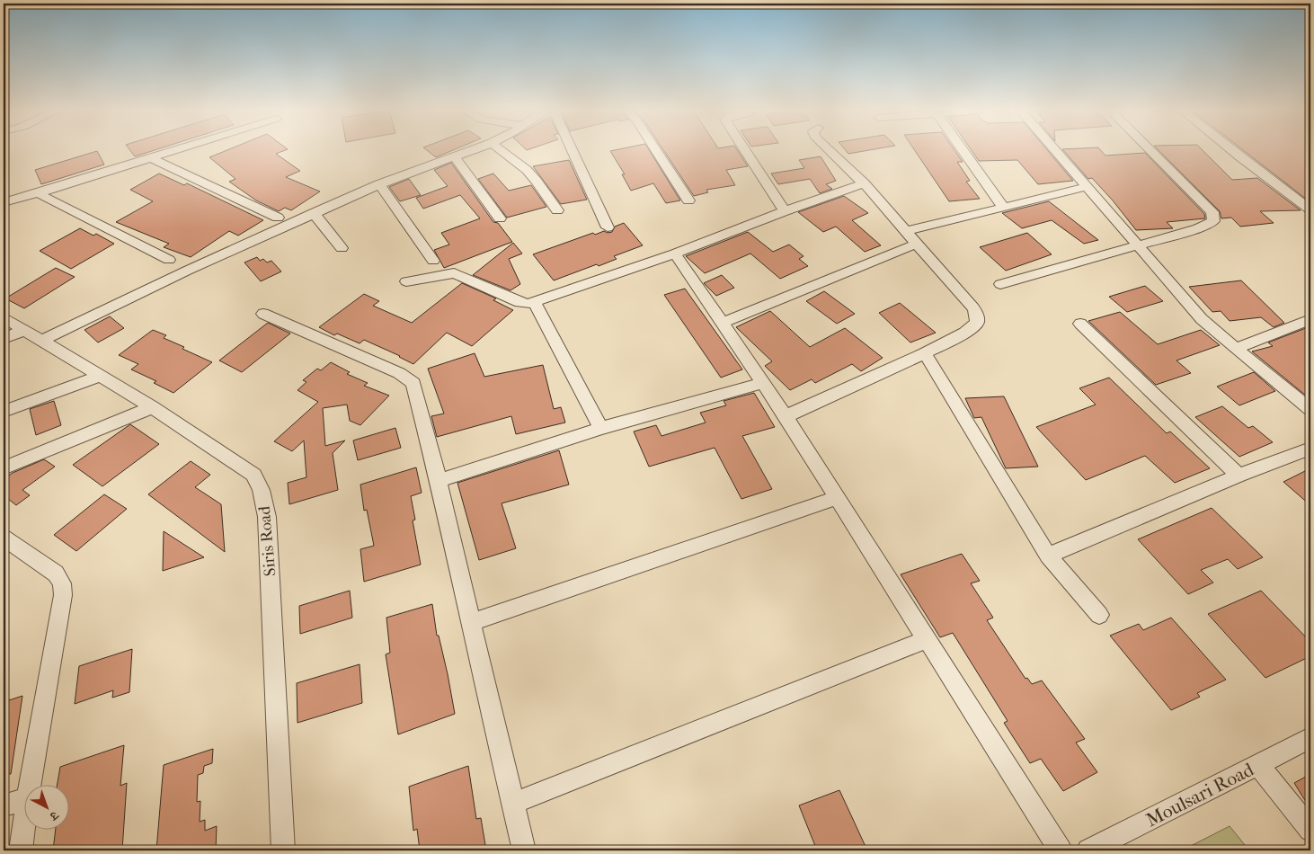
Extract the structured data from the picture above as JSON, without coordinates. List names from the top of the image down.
{
  "streets": {
    "street": ["Siris Road", "Moulsari Road"]
  },
  "north": "bottom right"
}
